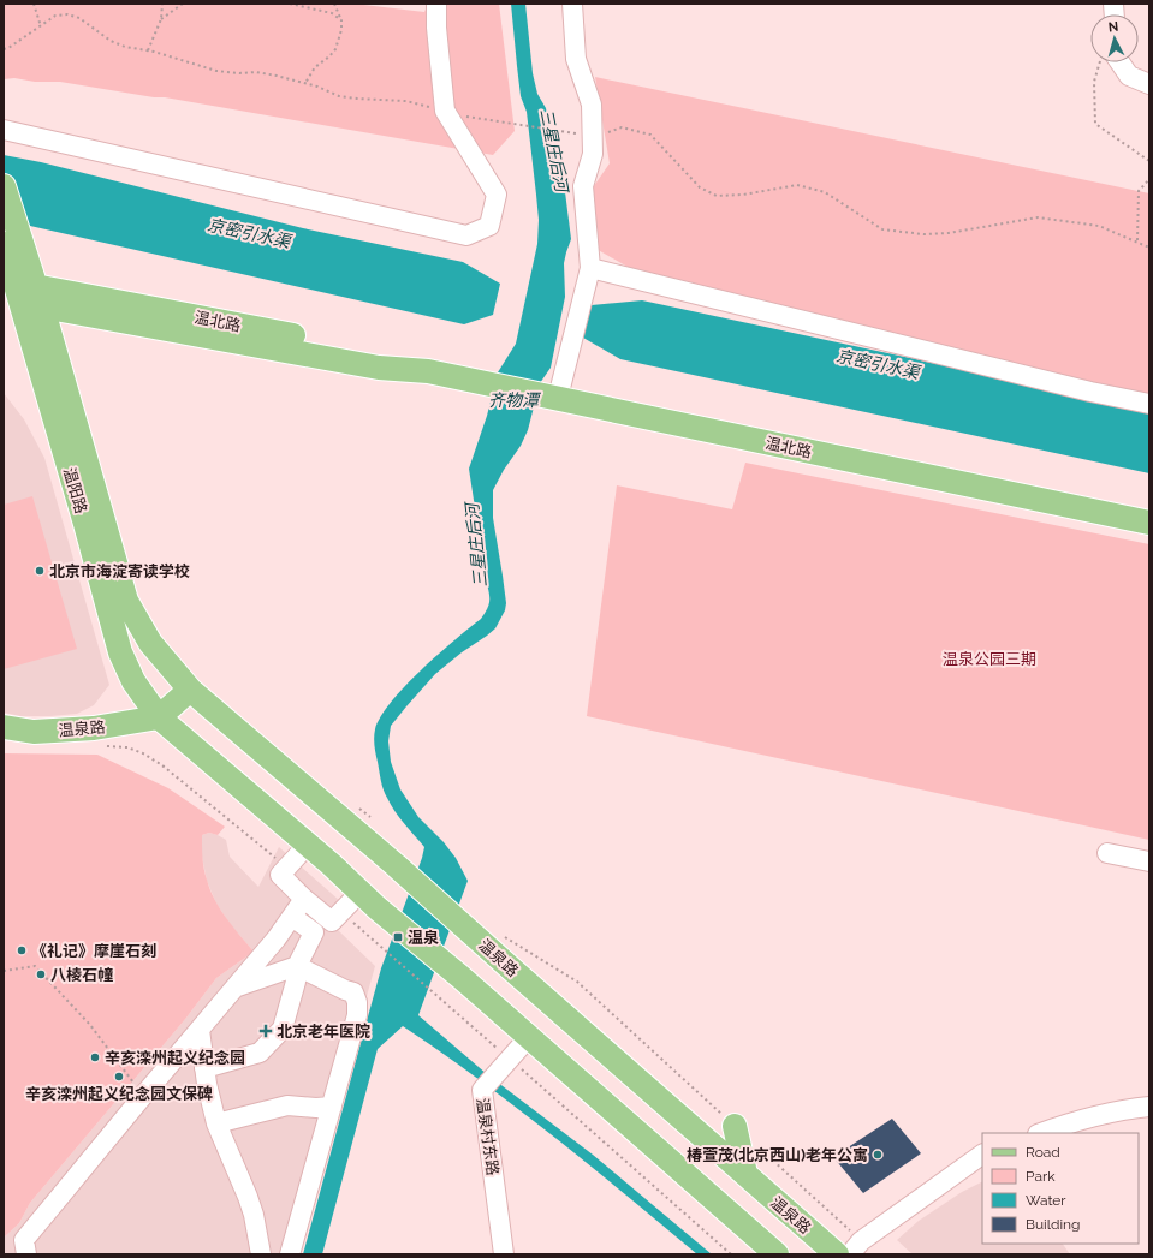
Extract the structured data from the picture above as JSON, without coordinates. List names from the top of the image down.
{
  "streets": {
    "main road": ["温北路", "温阳路", "温泉路"],
    "street": ["温泉村东路"]
  },
  "crossings": [
    ["温北路", "温阳路"],
    ["温阳路", "温泉路"]
  ],
  "water": ["三星庄后河", "京密引水渠", "齐物潭"],
  "parks": ["温泉公园三期"],
  "places": {
    "other": [
      "北京市海淀寄读学校",
      "《礼记》摩崖石刻",
      "八棱石幢",
      "辛亥滦州起义纪念园",
      "辛亥滦州起义纪念园文保碑",
      "椿萱茂(北京西山)老年公寓"
    ],
    "transit": ["温泉"],
    "health": ["北京老年医院"]
  },
  "legend": [
    "Road",
    "Park",
    "Water",
    "Building"
  ],
  "north": "top"
}
